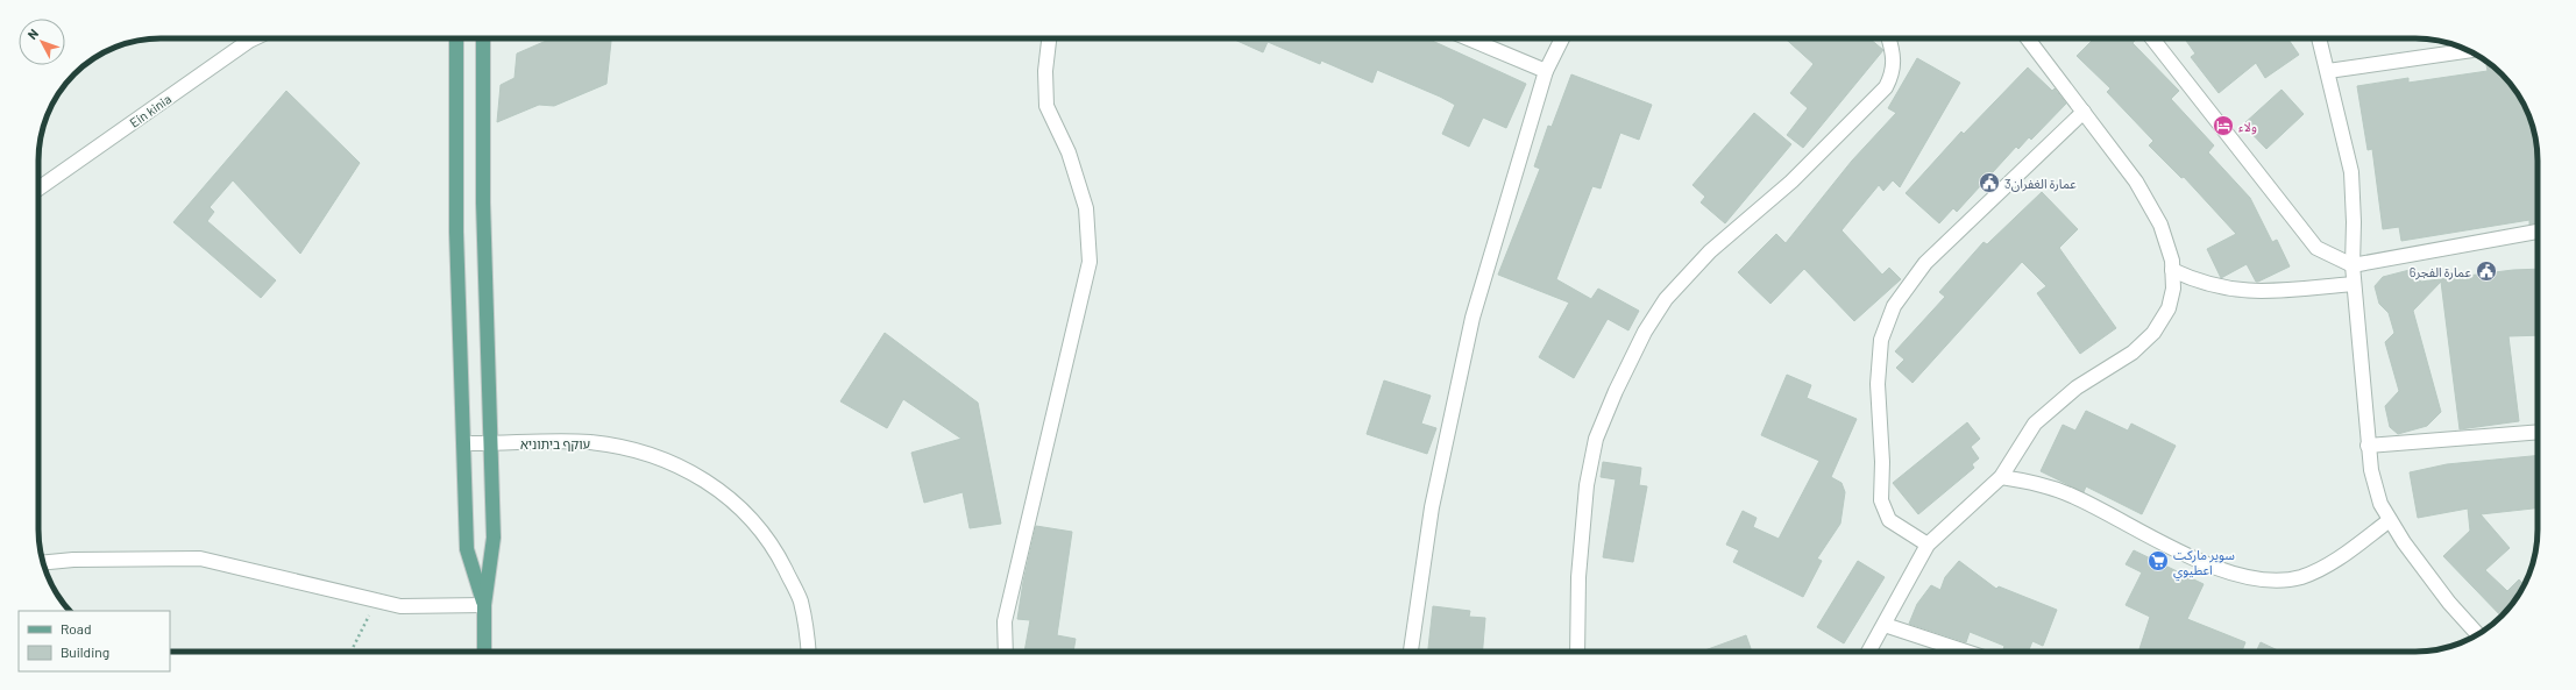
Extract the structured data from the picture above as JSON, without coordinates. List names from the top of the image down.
{
  "streets": {
    "street": ["Ein kinia", "עוקף ביתוניא"]
  },
  "places": {
    "hotel": ["ولاء"],
    "public building": ["عمارة الغفران3", "عمارة الفجر6"],
    "supermarket": ["سوير ماركت اعطيوي"]
  },
  "legend": ["Road", "Building"],
  "north": "top left"
}
